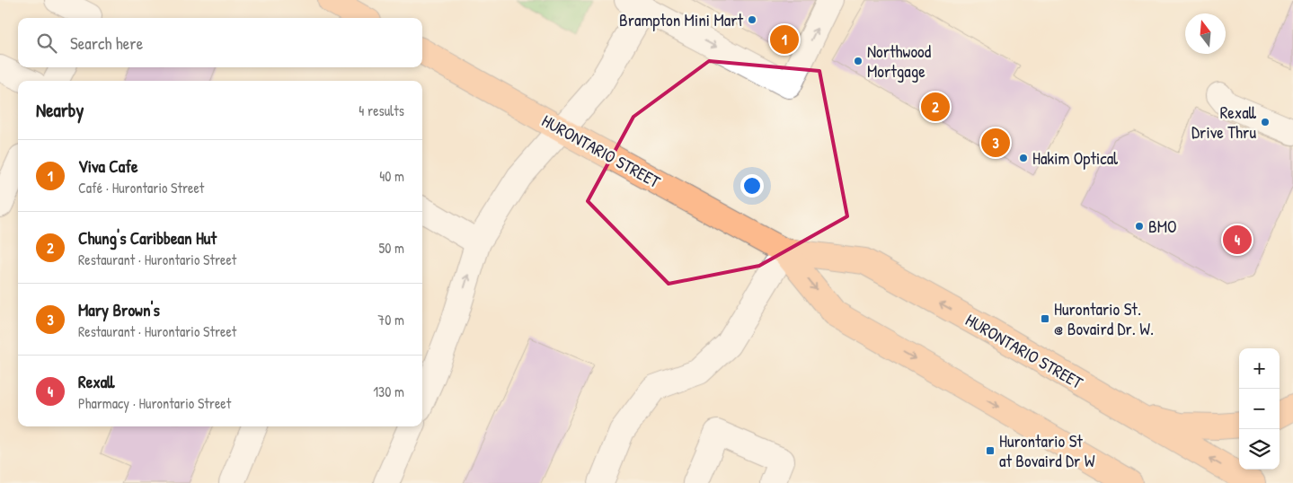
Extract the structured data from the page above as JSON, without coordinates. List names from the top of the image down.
{
  "streets": {
    "main road": ["HURONTARIO STREET"]
  },
  "places": {
    "other": [
      "Brampton Mini Mart",
      "Northwood Mortgage",
      "Rexall Drive Thru",
      "Hakim Optical",
      "BMO"
    ],
    "transit": ["Hurontario St. @ Bovaird Dr. W.", "Hurontario St at Bovaird Dr W"]
  },
  "north": "top",
  "page": {
    "search": "Search here",
    "pins": [
      "1",
      "2",
      "3",
      "4"
    ],
    "heading": ["Nearby", "4 results"],
    "list": [
      {
        "mark": "1",
        "name": "Viva Cafe",
        "note": "Café · Hurontario Street",
        "value": "40 m"
      },
      {
        "mark": "2",
        "name": "Chung's Caribbean Hut",
        "note": "Restaurant · Hurontario Street",
        "value": "50 m"
      },
      {
        "mark": "3",
        "name": "Mary Brown's",
        "note": "Restaurant · Hurontario Street",
        "value": "70 m"
      },
      {
        "mark": "4",
        "name": "Rexall",
        "note": "Pharmacy · Hurontario Street",
        "value": "130 m"
      }
    ],
    "map_buttons": ["+", "−"]
  }
}
